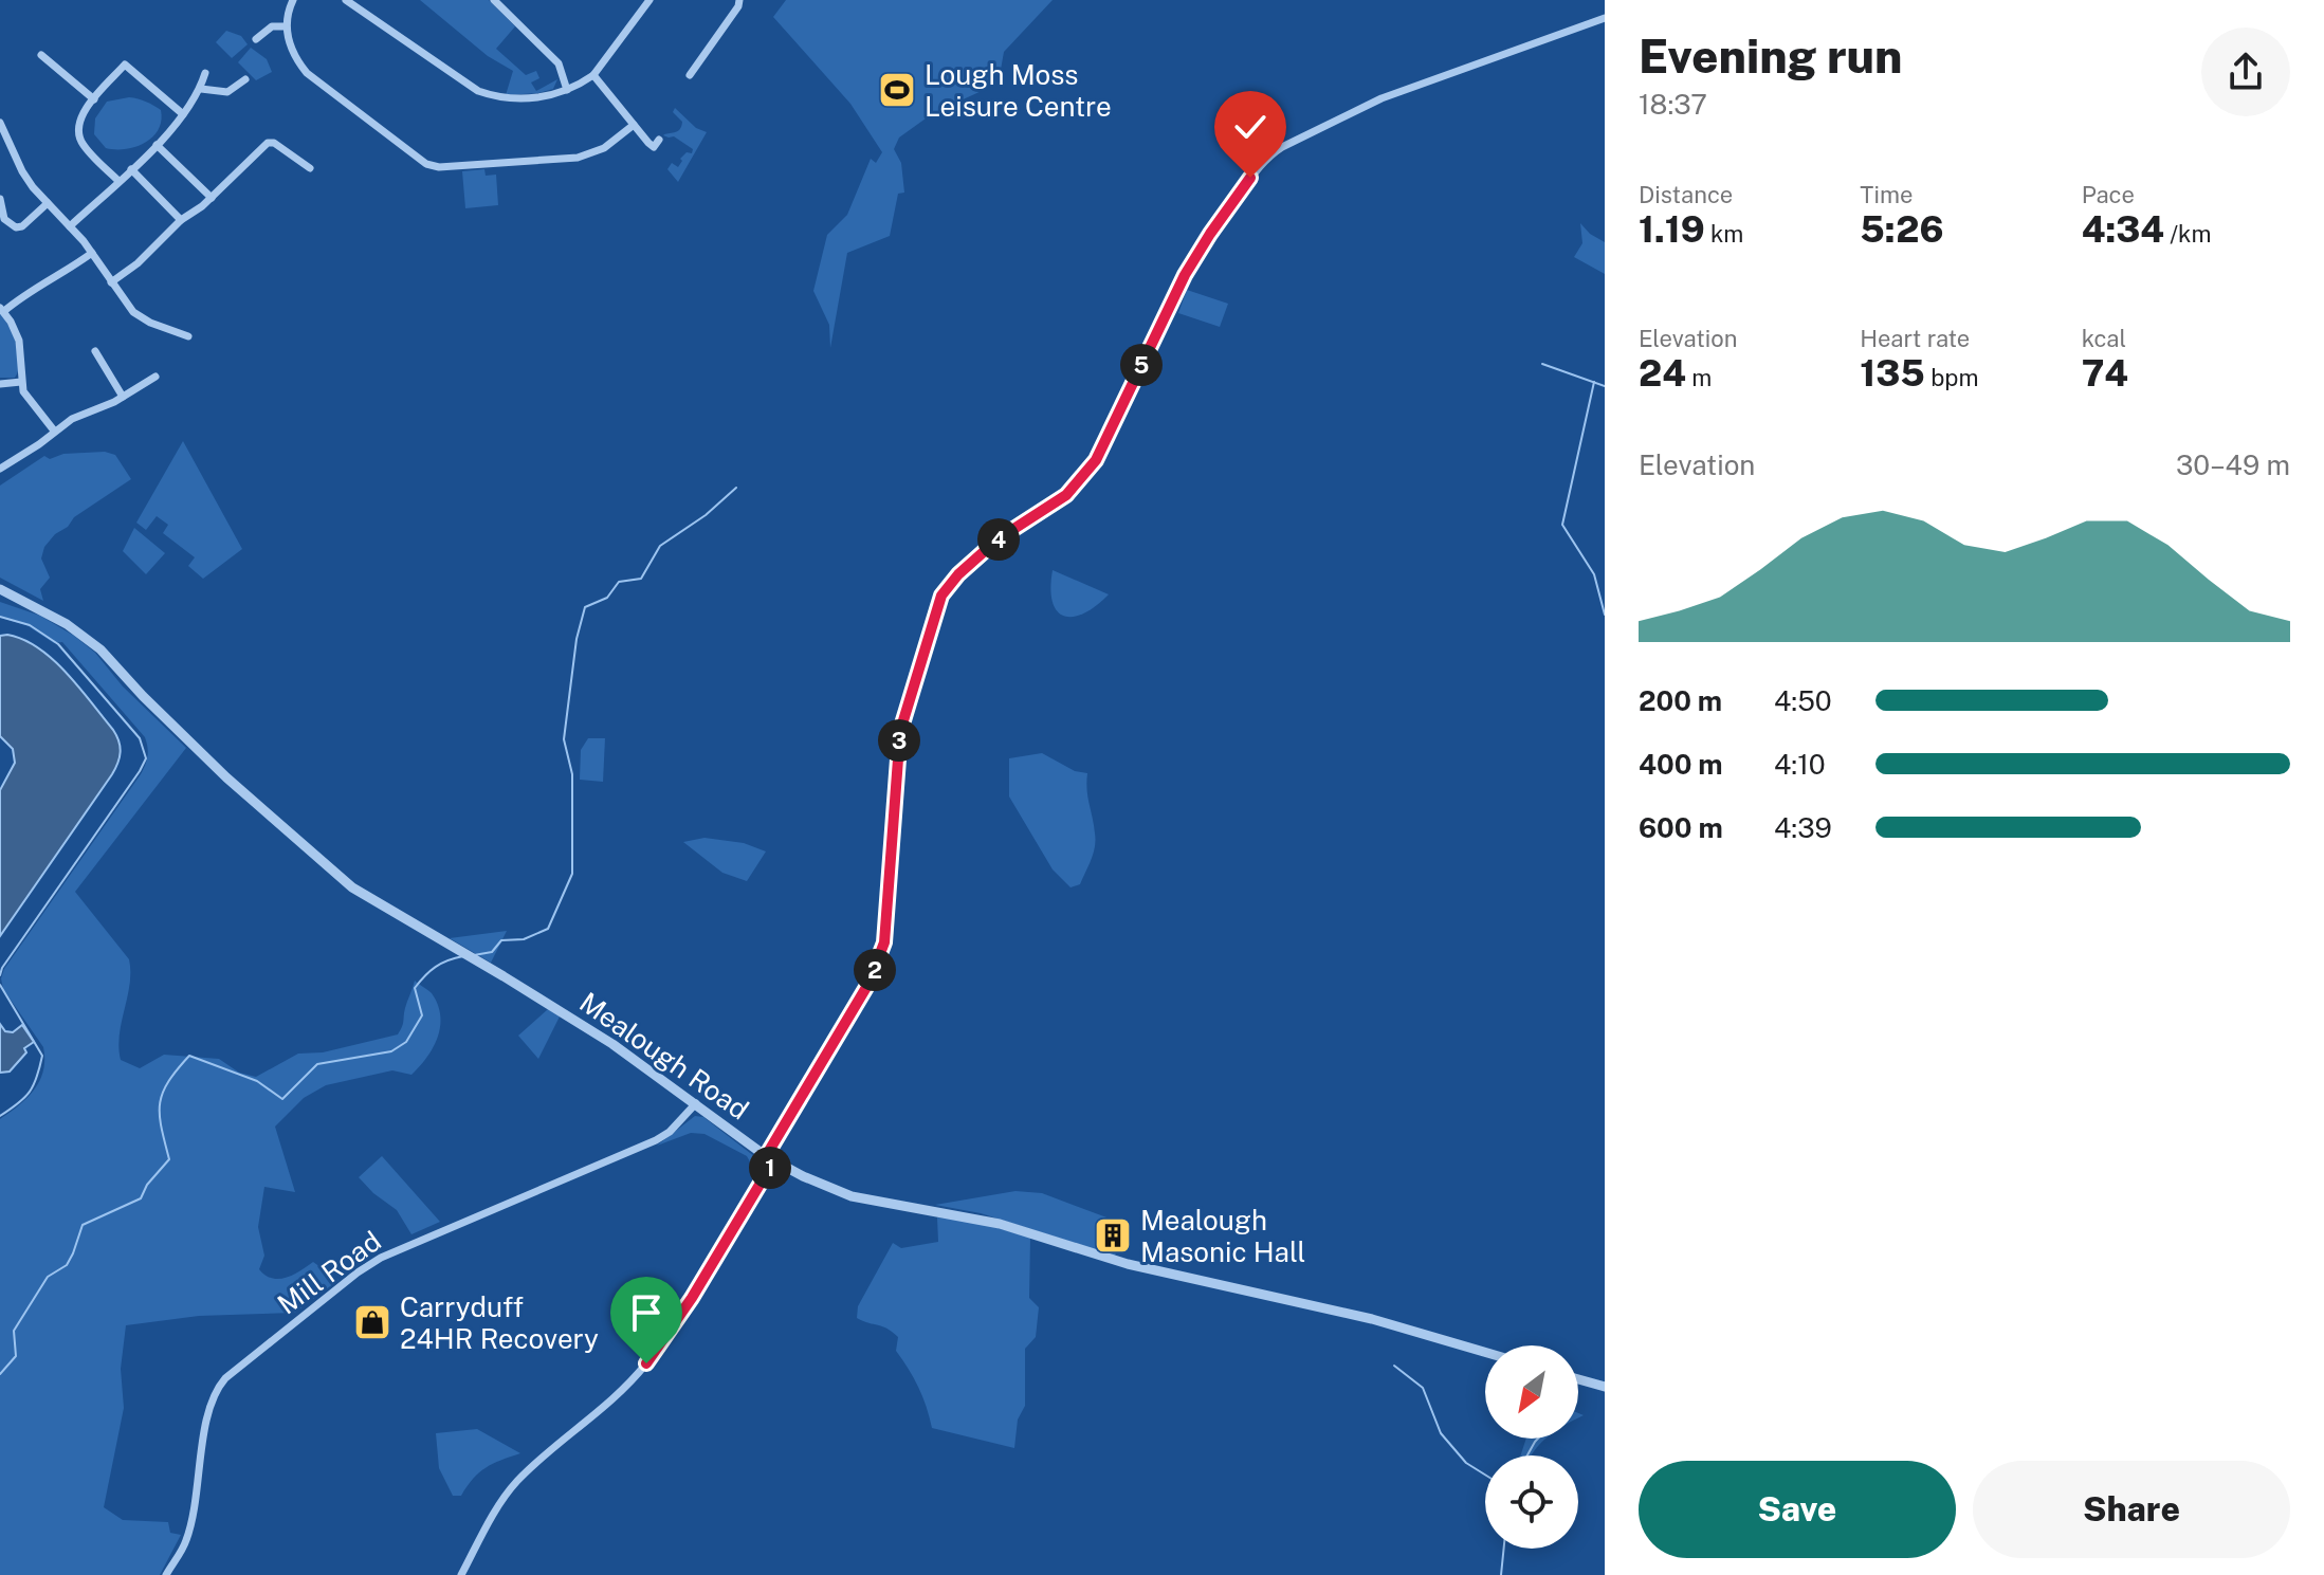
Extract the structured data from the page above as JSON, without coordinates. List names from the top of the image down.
{
  "streets": {
    "street": ["Mealough Road", "Mill Road"]
  },
  "crossings": [
    ["Mealough Road", "Mill Road"]
  ],
  "places": {
    "sports": ["Lough Moss Leisure Centre"],
    "building": ["Mealough Masonic Hall"],
    "shop": ["Carryduff 24HR Recovery"]
  },
  "north": "bottom left",
  "page": {
    "heading": ["Evening run", "18:37"],
    "stats": [
      ["Distance", "1.19 km"],
      ["Time", "5:26"],
      ["Pace", "4:34 /km"],
      ["Elevation", "24 m"],
      ["Heart rate", "135 bpm"],
      ["kcal", "74"]
    ],
    "pins": [
      "5",
      "4",
      "3",
      "2",
      "1"
    ],
    "chart": ["Elevation", "30–49 m"],
    "list": [
      {
        "name": "200 m",
        "note": "4:50"
      },
      {
        "name": "400 m",
        "note": "4:10"
      },
      {
        "name": "600 m",
        "note": "4:39"
      }
    ],
    "buttons": ["Save", "Share"]
  }
}
